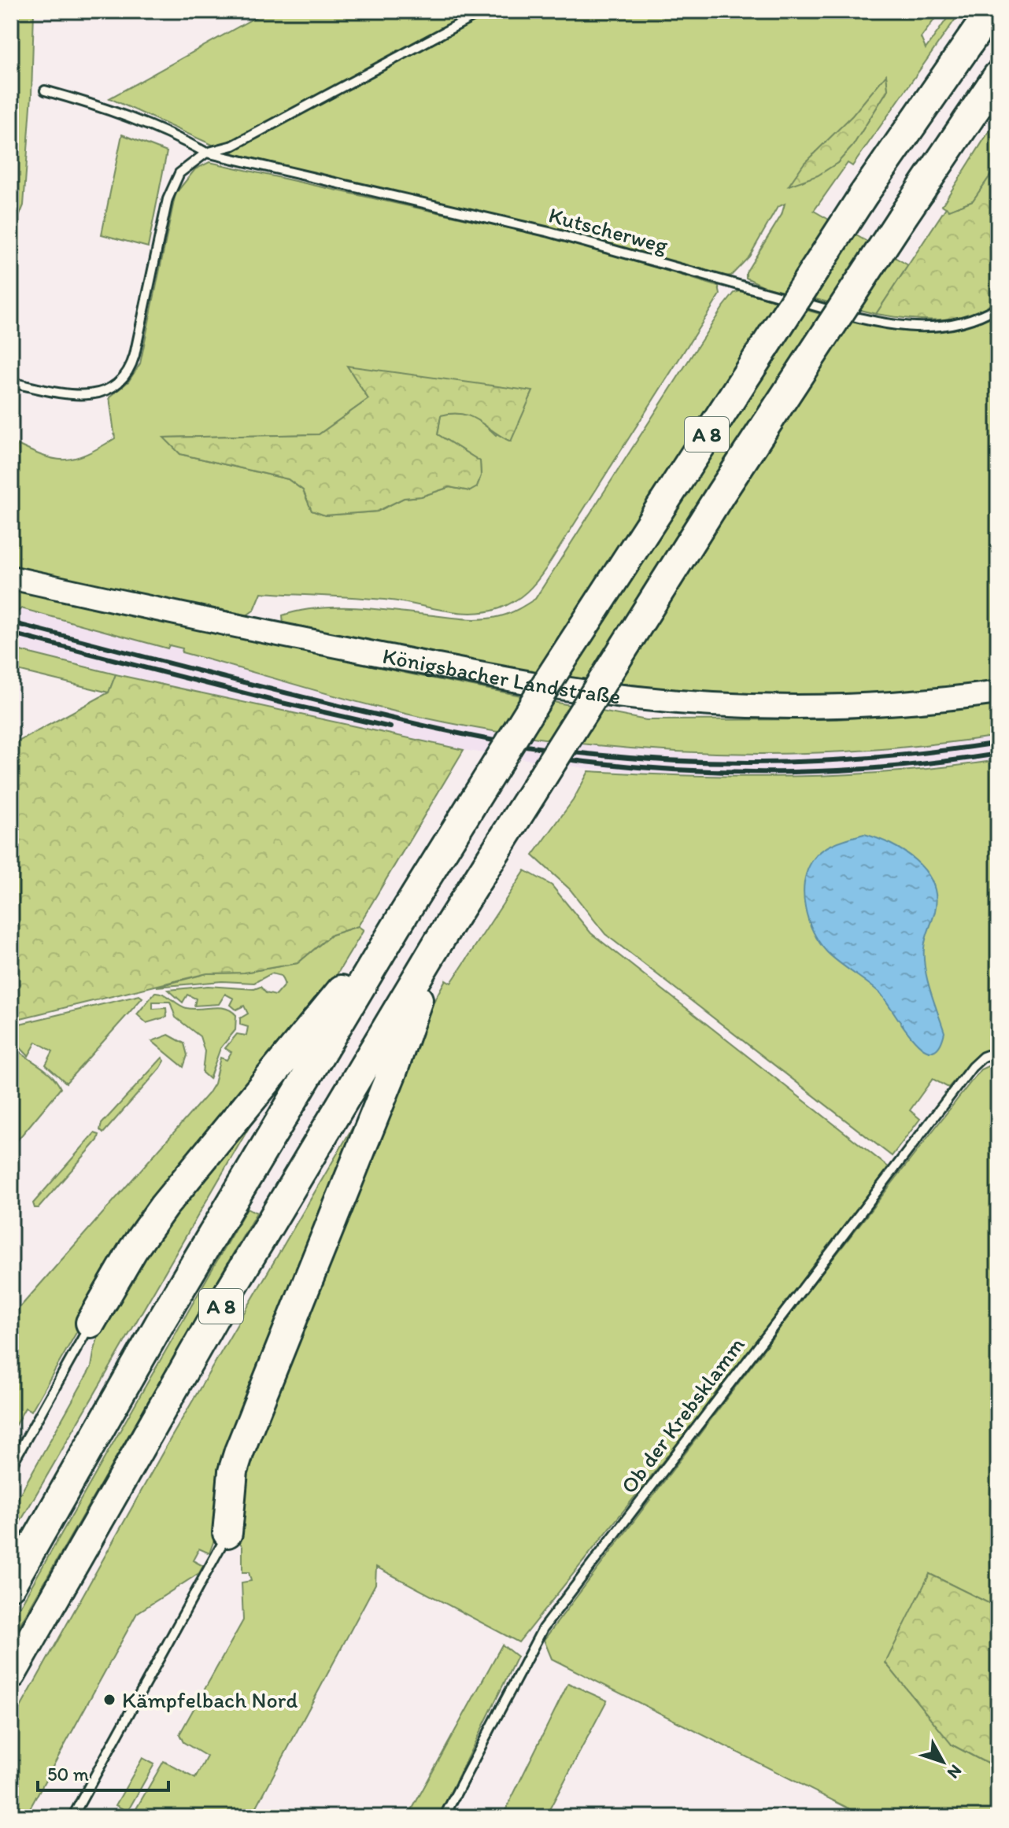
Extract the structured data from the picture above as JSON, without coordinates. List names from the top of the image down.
{
  "streets": {
    "highway": ["A 8"],
    "main road": ["Königsbacher Landstraße"],
    "lane": ["Kutscherweg", "Ob der Krebsklamm"]
  },
  "places": ["Kämpfelbach Nord"],
  "scale_bar": "50 m",
  "north": "bottom right"
}
